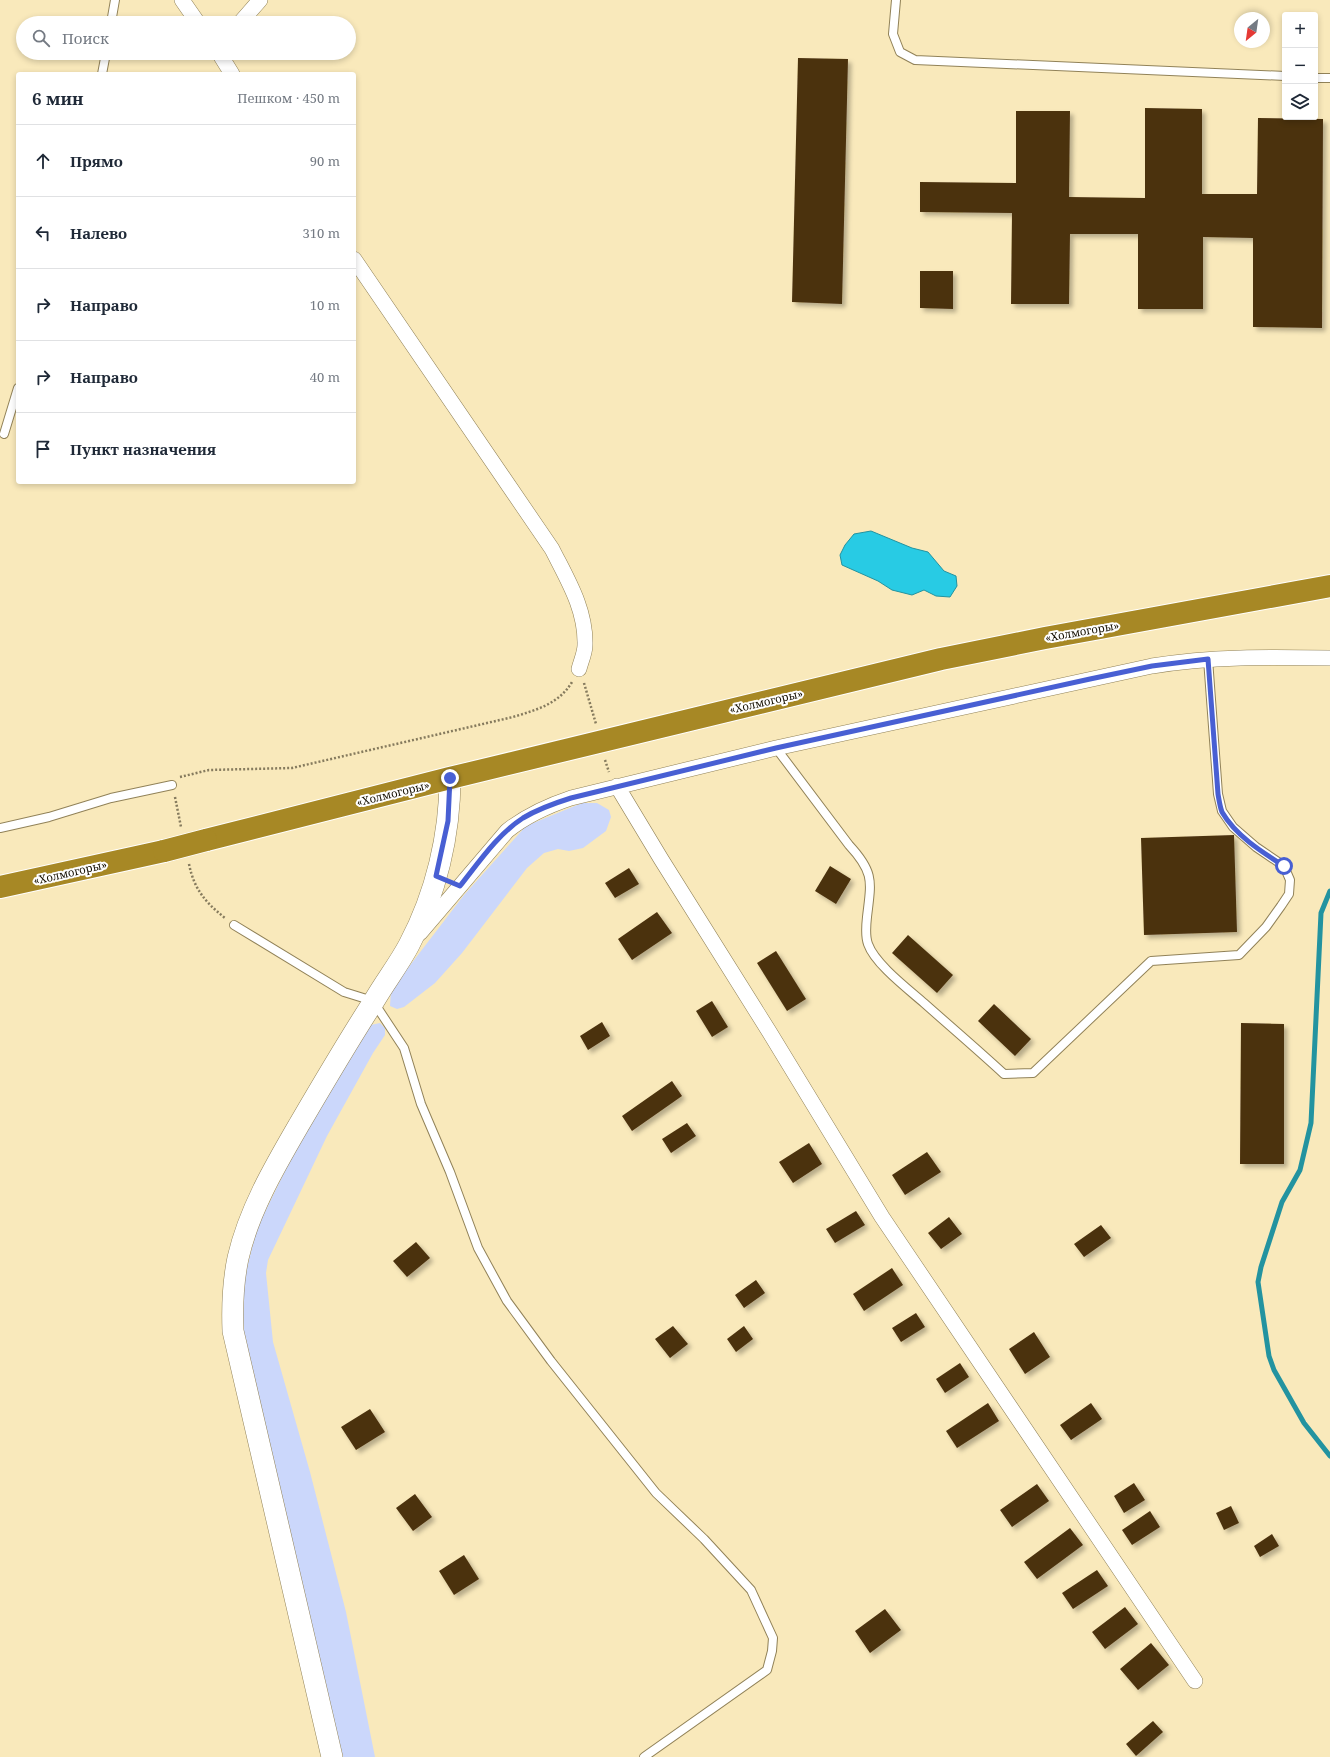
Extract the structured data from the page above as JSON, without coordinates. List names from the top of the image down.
{
  "streets": {
    "highway": ["«Холмогоры»"]
  },
  "north": "bottom left",
  "page": {
    "map_buttons": ["+", "−"],
    "search": "Поиск",
    "heading": ["6 мин", "Пешком · 450 m"],
    "list": [
      ["Прямо", "90 m"],
      ["Налево", "310 m"],
      ["Направо", "10 m"],
      ["Направо", "40 m"],
      "Пункт назначения"
    ]
  }
}
